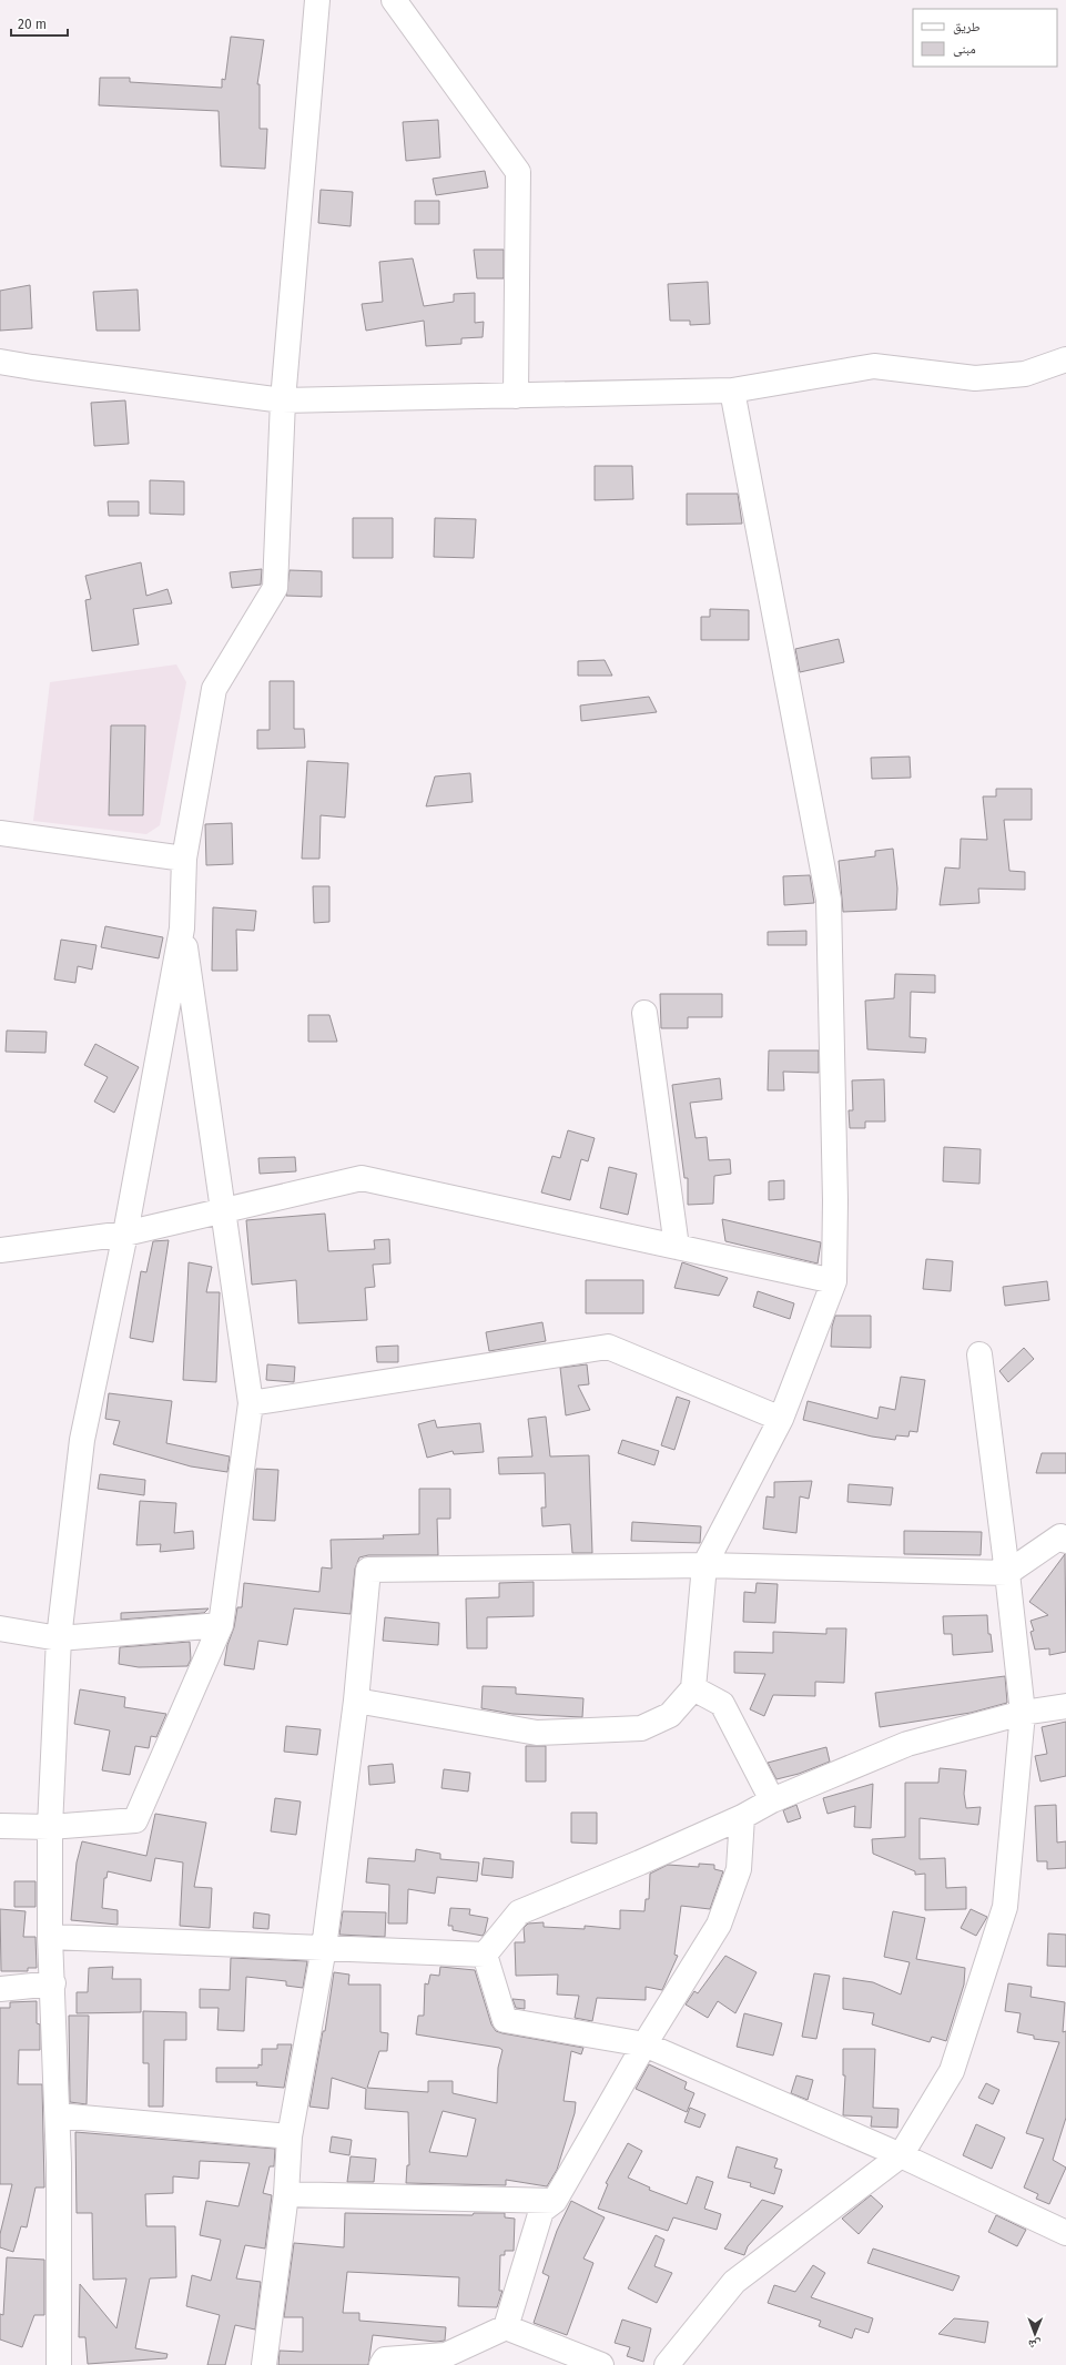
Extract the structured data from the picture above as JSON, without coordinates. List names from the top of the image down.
{
  "legend": ["طريق", "مبنى"],
  "scale_bar": "20 m",
  "north": "bottom"
}
